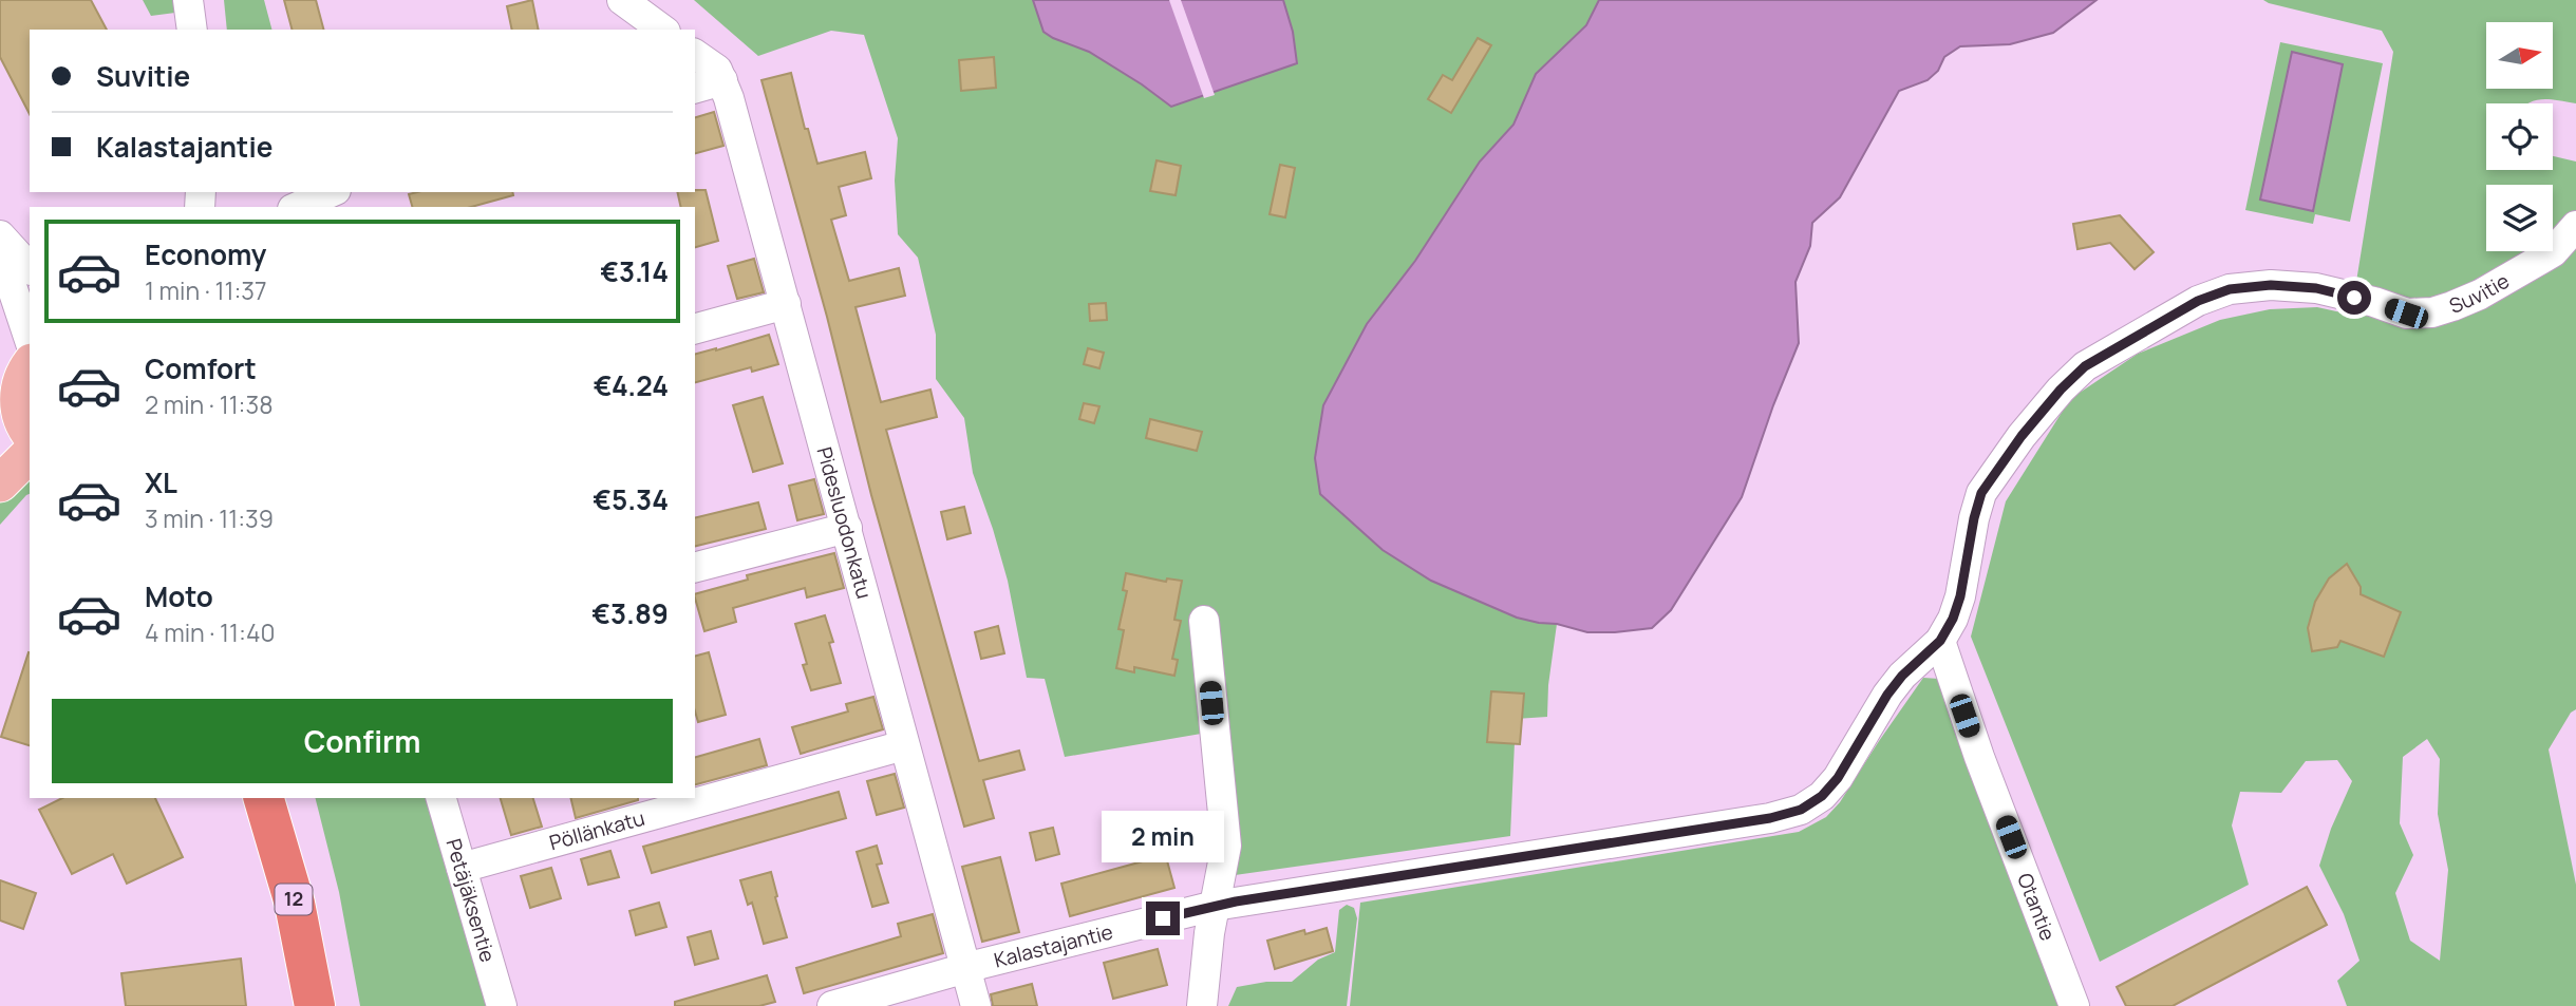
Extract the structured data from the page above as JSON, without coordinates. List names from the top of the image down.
{
  "streets": {
    "highway": ["12"],
    "street": [
      "Suvitie",
      "Pidesluodonkatu",
      "Pöllänkatu",
      "Petäjäksentie",
      "Otantie",
      "Kalastajantie"
    ]
  },
  "crossings": [
    ["Suvitie", "Otantie"],
    ["Suvitie", "Kalastajantie"],
    ["Pidesluodonkatu", "Pöllänkatu"],
    ["Pidesluodonkatu", "Kalastajantie"],
    ["Pöllänkatu", "Petäjäksentie"],
    ["Otantie", "Kalastajantie"]
  ],
  "north": "right",
  "page": {
    "banner": ["Suvitie", "Kalastajantie"],
    "list": [
      {
        "name": "Economy",
        "note": "1 min · 11:37",
        "value": "€3.14"
      },
      {
        "name": "Comfort",
        "note": "2 min · 11:38",
        "value": "€4.24"
      },
      {
        "name": "XL",
        "note": "3 min · 11:39",
        "value": "€5.34"
      },
      {
        "name": "Moto",
        "note": "4 min · 11:40",
        "value": "€3.89"
      }
    ],
    "buttons": "Confirm",
    "bubble": "2 min"
  }
}
